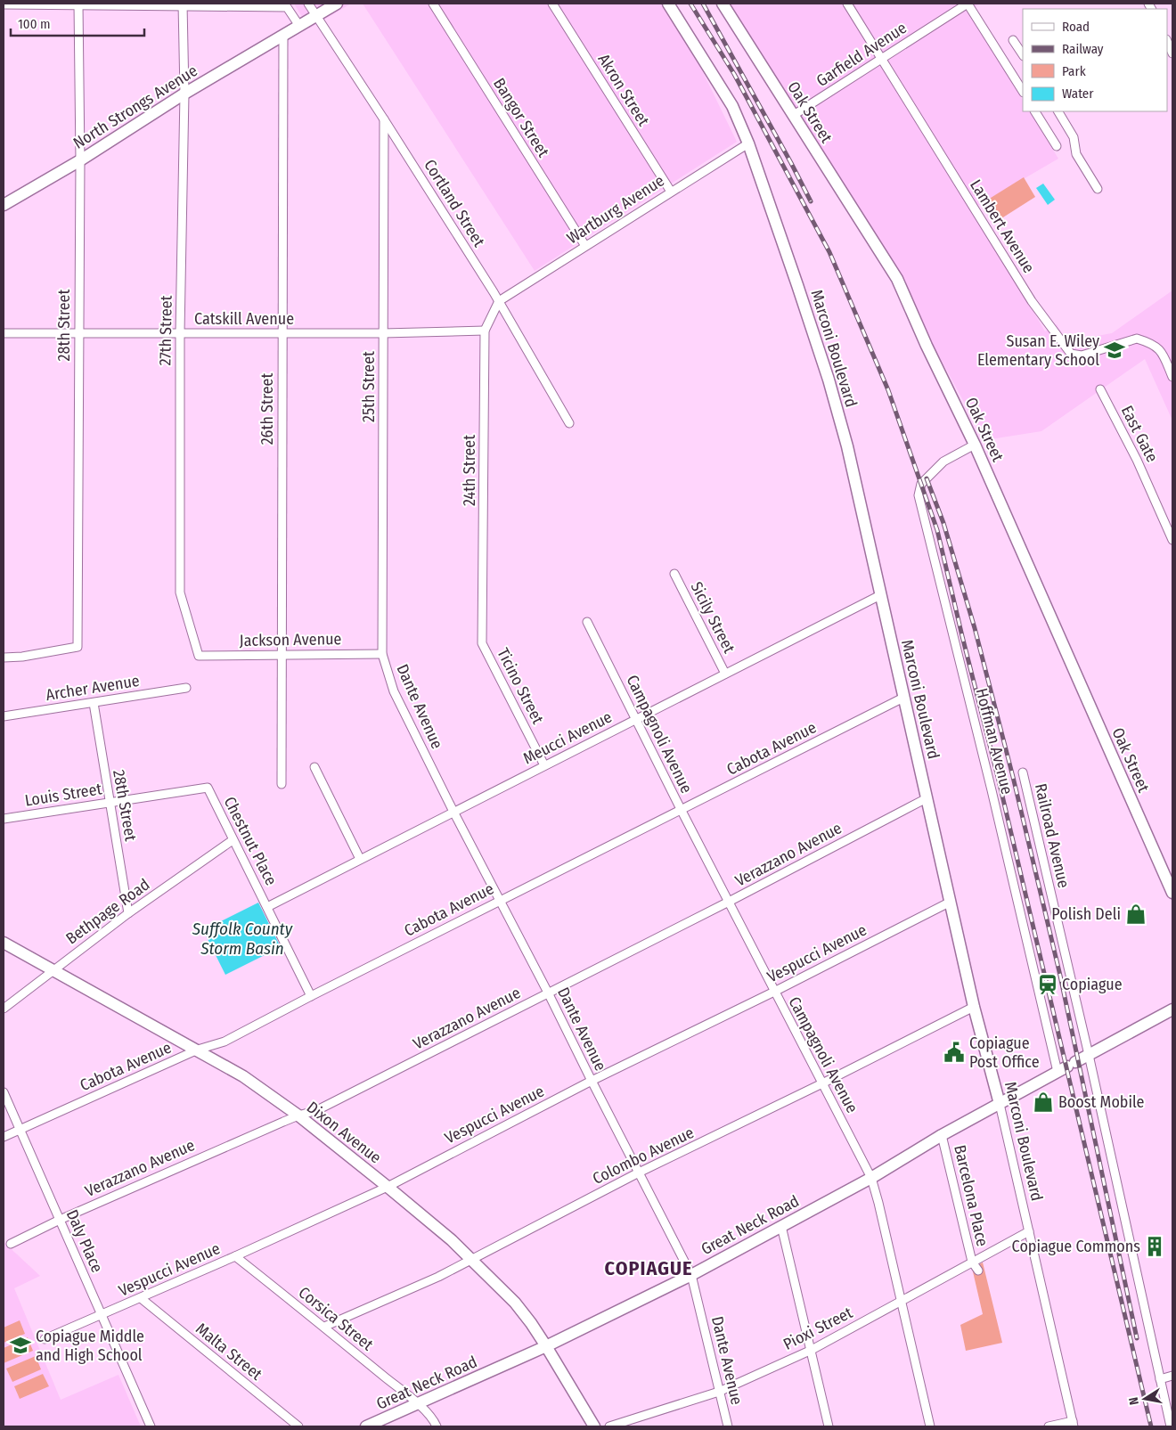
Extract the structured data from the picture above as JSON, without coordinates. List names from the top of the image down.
{
  "streets": {
    "main road": [
      "North Strongs Avenue",
      "Oak Street",
      "Marconi Boulevard",
      "Dixon Avenue",
      "Great Neck Road"
    ],
    "street": [
      "Garfield Avenue",
      "Akron Street",
      "Bangor Street",
      "Cortland Street",
      "Wartburg Avenue",
      "Lambert Avenue",
      "Catskill Avenue",
      "28th Street",
      "27th Street",
      "25th Street",
      "26th Street",
      "East Gate",
      "24th Street",
      "Sicily Street",
      "Jackson Avenue",
      "Ticino Street",
      "Archer Avenue",
      "Dante Avenue",
      "Campagnoli Avenue",
      "Meucci Avenue",
      "Hoffman Avenue",
      "Cabota Avenue",
      "Louis Street",
      "Railroad Avenue",
      "Chestnut Place",
      "Verazzano Avenue",
      "Bethpage Road",
      "Vespucci Avenue",
      "Colombo Avenue",
      "Barcelona Place",
      "Daly Place",
      "Corsica Street",
      "Pioxi Street",
      "Malta Street"
    ]
  },
  "crossings": [
    ["Garfield Avenue", "Oak Street"],
    ["Garfield Avenue", "Lambert Avenue"],
    ["Akron Street", "Wartburg Avenue"],
    ["North Strongs Avenue", "Cortland Street"],
    ["North Strongs Avenue", "28th Street"],
    ["North Strongs Avenue", "27th Street"],
    ["North Strongs Avenue", "26th Street"],
    ["Oak Street", "Hoffman Avenue"],
    ["Bangor Street", "Wartburg Avenue"],
    ["Cortland Street", "Wartburg Avenue"],
    ["Cortland Street", "25th Street"],
    ["Cortland Street", "24th Street"],
    ["Wartburg Avenue", "Marconi Boulevard"],
    ["Wartburg Avenue", "24th Street"],
    ["Catskill Avenue", "28th Street"],
    ["Catskill Avenue", "27th Street"],
    ["Catskill Avenue", "25th Street"],
    ["Catskill Avenue", "26th Street"],
    ["Catskill Avenue", "24th Street"],
    ["28th Street", "Archer Avenue"],
    ["28th Street", "Louis Street"],
    ["28th Street", "Bethpage Road"],
    ["27th Street", "Jackson Avenue"],
    ["Marconi Boulevard", "Meucci Avenue"],
    ["Marconi Boulevard", "Cabota Avenue"],
    ["Marconi Boulevard", "Verazzano Avenue"],
    ["Marconi Boulevard", "Vespucci Avenue"],
    ["Marconi Boulevard", "Colombo Avenue"],
    ["Marconi Boulevard", "Great Neck Road"],
    ["Marconi Boulevard", "Pioxi Street"],
    ["25th Street", "Jackson Avenue"],
    ["25th Street", "Dante Avenue"],
    ["26th Street", "Jackson Avenue"],
    ["24th Street", "Ticino Street"],
    ["Sicily Street", "Meucci Avenue"],
    ["Jackson Avenue", "Dante Avenue"],
    ["Ticino Street", "Meucci Avenue"],
    ["Dante Avenue", "Meucci Avenue"],
    ["Dante Avenue", "Cabota Avenue"],
    ["Dante Avenue", "Verazzano Avenue"],
    ["Dante Avenue", "Vespucci Avenue"],
    ["Dante Avenue", "Colombo Avenue"],
    ["Dante Avenue", "Great Neck Road"],
    ["Dante Avenue", "Pioxi Street"],
    ["Campagnoli Avenue", "Meucci Avenue"],
    ["Campagnoli Avenue", "Cabota Avenue"],
    ["Campagnoli Avenue", "Verazzano Avenue"],
    ["Campagnoli Avenue", "Vespucci Avenue"],
    ["Campagnoli Avenue", "Colombo Avenue"],
    ["Campagnoli Avenue", "Great Neck Road"],
    ["Campagnoli Avenue", "Pioxi Street"],
    ["Meucci Avenue", "Chestnut Place"],
    ["Hoffman Avenue", "Great Neck Road"],
    ["Cabota Avenue", "Chestnut Place"],
    ["Cabota Avenue", "Dixon Avenue"],
    ["Cabota Avenue", "Daly Place"],
    ["Louis Street", "Chestnut Place"],
    ["Railroad Avenue", "Great Neck Road"],
    ["Chestnut Place", "Bethpage Road"],
    ["Verazzano Avenue", "Dixon Avenue"],
    ["Verazzano Avenue", "Daly Place"],
    ["Bethpage Road", "Dixon Avenue"],
    ["Vespucci Avenue", "Dixon Avenue"],
    ["Vespucci Avenue", "Daly Place"],
    ["Vespucci Avenue", "Corsica Street"],
    ["Vespucci Avenue", "Malta Street"],
    ["Dixon Avenue", "Colombo Avenue"],
    ["Dixon Avenue", "Great Neck Road"],
    ["Colombo Avenue", "Corsica Street"],
    ["Barcelona Place", "Great Neck Road"],
    ["Barcelona Place", "Pioxi Street"],
    ["Great Neck Road", "Corsica Street"]
  ],
  "districts": ["COPIAGUE"],
  "water": ["Suffolk County Storm Basin"],
  "places": {
    "school or university": ["Susan E. Wiley Elementary School", "Copiague Middle and High School"],
    "shop": ["Polish Deli", "Boost Mobile"],
    "station": ["Copiague"],
    "public building": ["Copiague Post Office"],
    "building": ["Copiague Commons"]
  },
  "legend": [
    "Road",
    "Railway",
    "Park",
    "Water"
  ],
  "scale_bar": "100 m",
  "north": "left"
}
